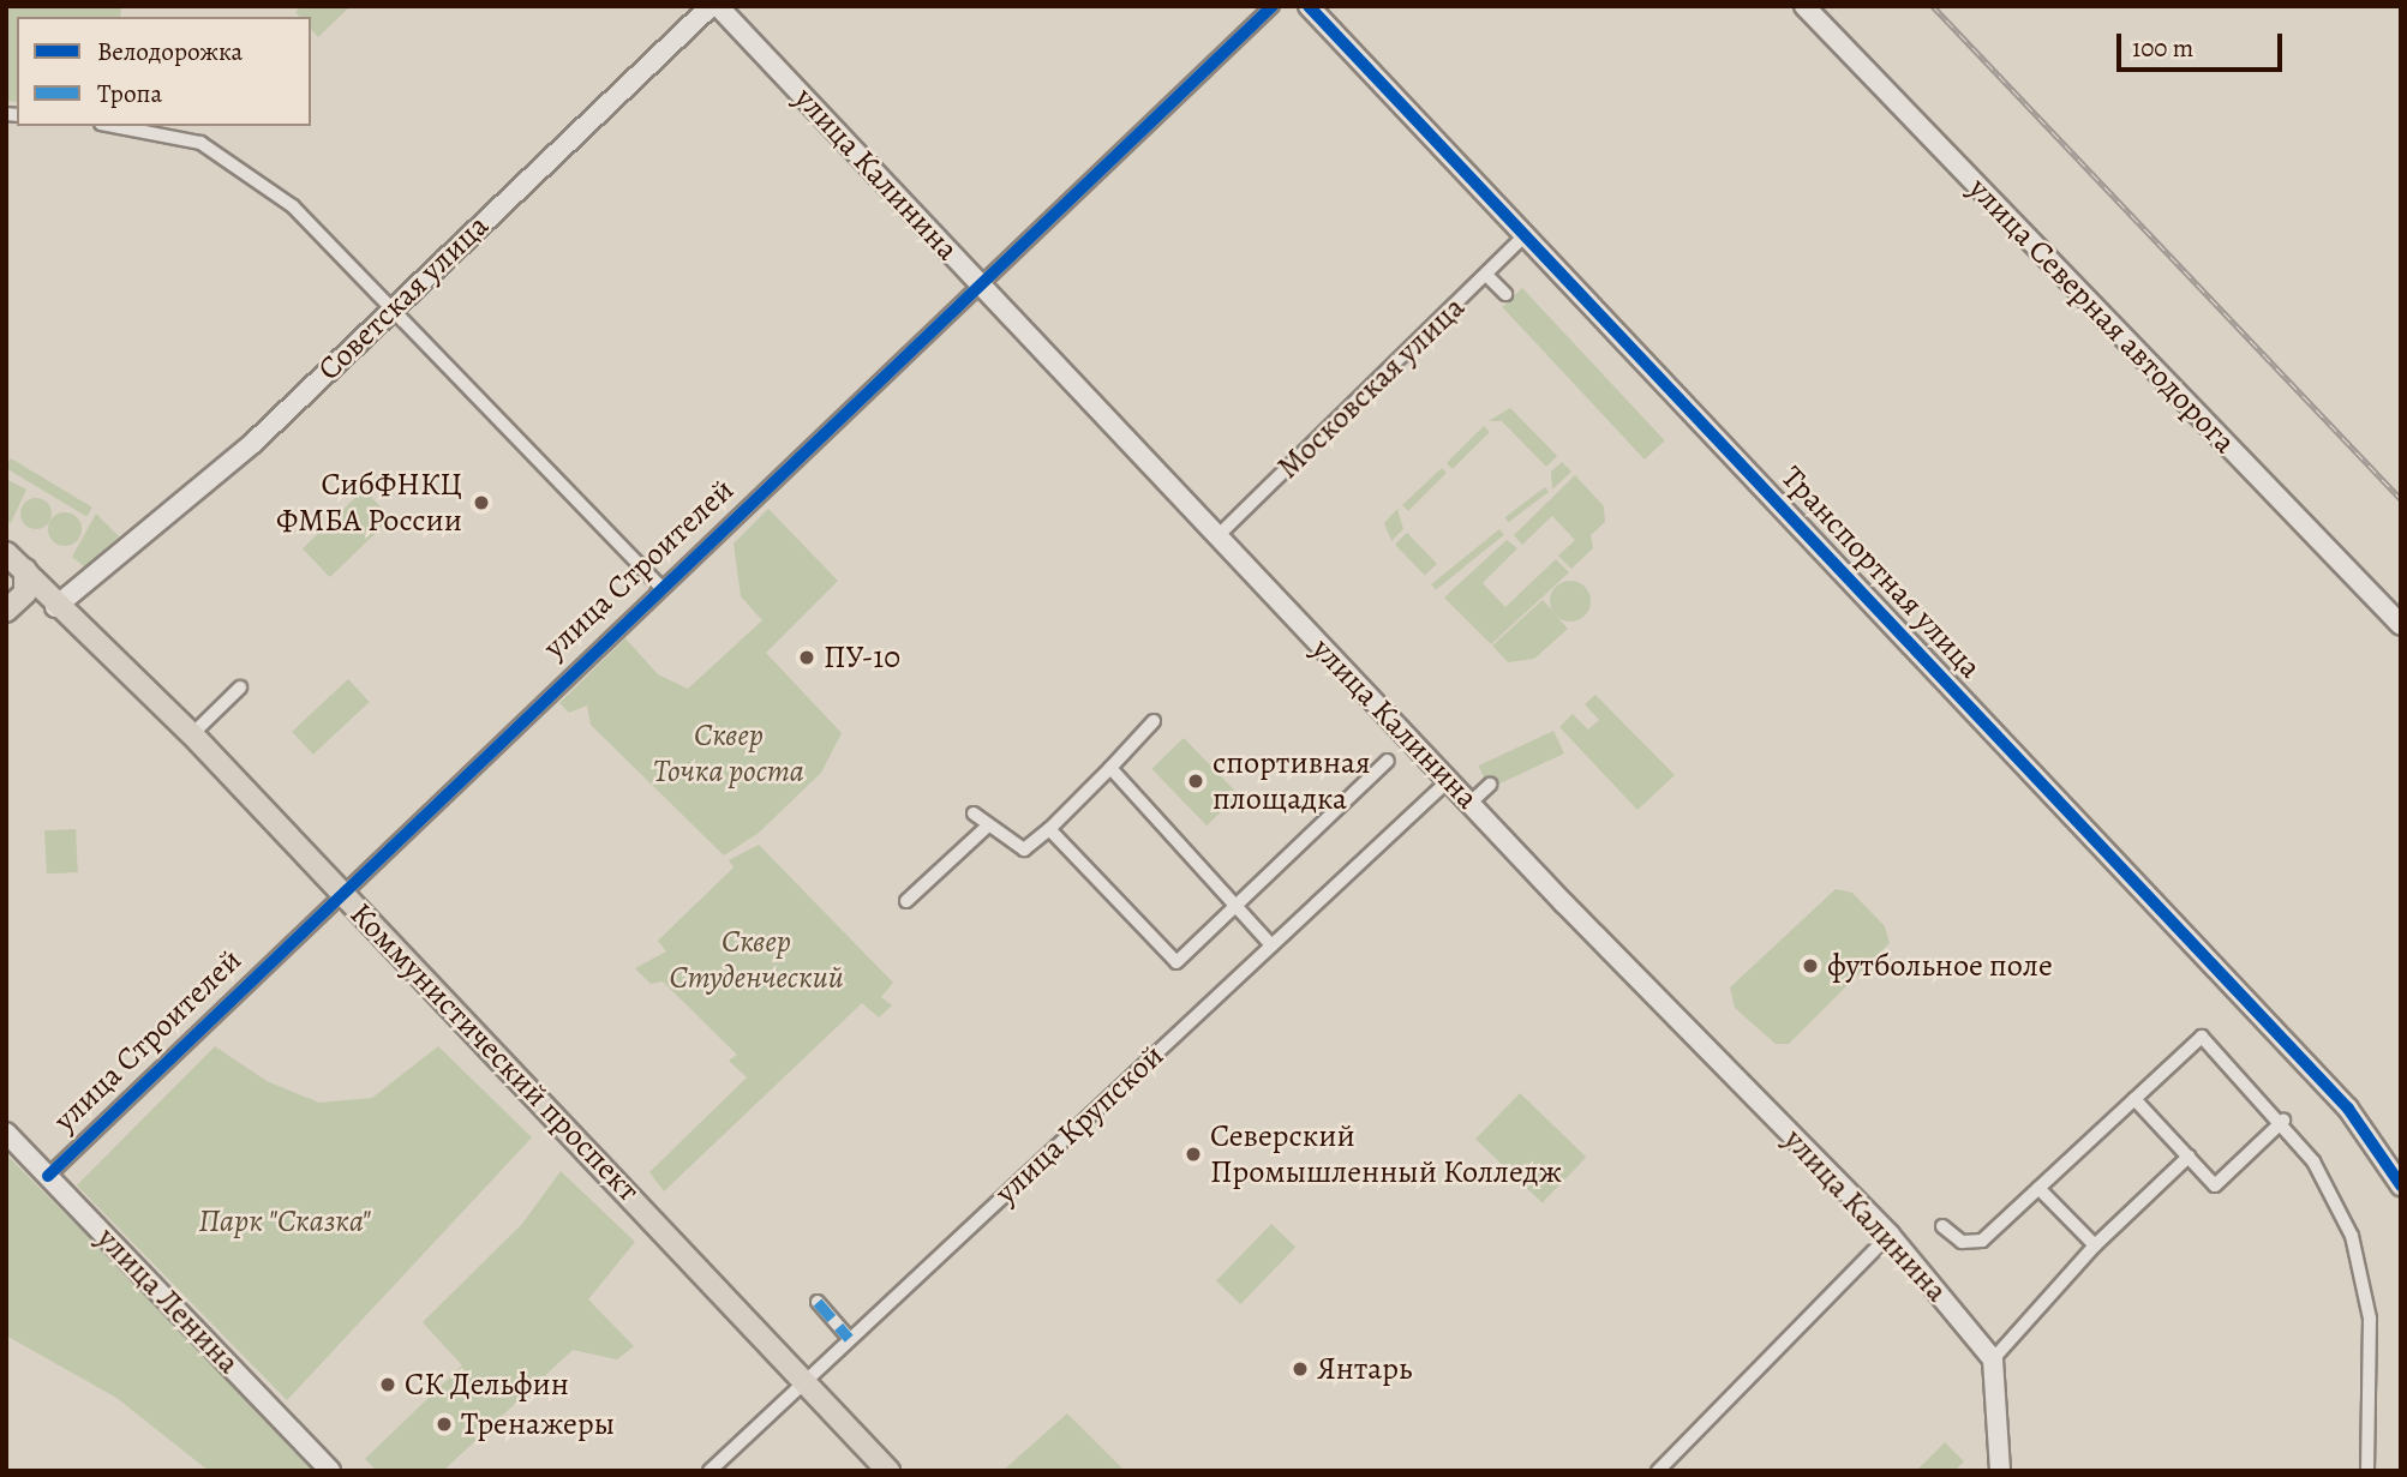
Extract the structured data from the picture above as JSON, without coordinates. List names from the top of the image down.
{
  "streets": {
    "main road": ["Коммунистический проспект"],
    "street": [
      "улица Калинина",
      "Советская улица",
      "улица Северная автодорога",
      "Московская улица",
      "улица Строителей",
      "Транспортная улица",
      "улица Крупской",
      "улица Ленина"
    ]
  },
  "crossings": [
    ["улица Калинина", "Московская улица"],
    ["улица Калинина", "улица Строителей"],
    ["улица Калинина", "улица Крупской"],
    ["Советская улица", "Коммунистический проспект"],
    ["Московская улица", "Транспортная улица"],
    ["улица Строителей", "Коммунистический проспект"],
    ["улица Строителей", "улица Ленина"],
    ["Коммунистический проспект", "улица Крупской"]
  ],
  "parks": ["Сквер Точка роста", "Сквер Студенческий", "Парк \"Сказка\""],
  "places": [
    "СибФНКЦ ФМБА России",
    "ПУ-10",
    "спортивная площадка",
    "футбольное поле",
    "Северский Промышленный Колледж",
    "Янтарь",
    "СК Дельфин",
    "Тренажеры"
  ],
  "legend": ["Велодорожка", "Тропа"],
  "scale_bar": "100 m"
}
